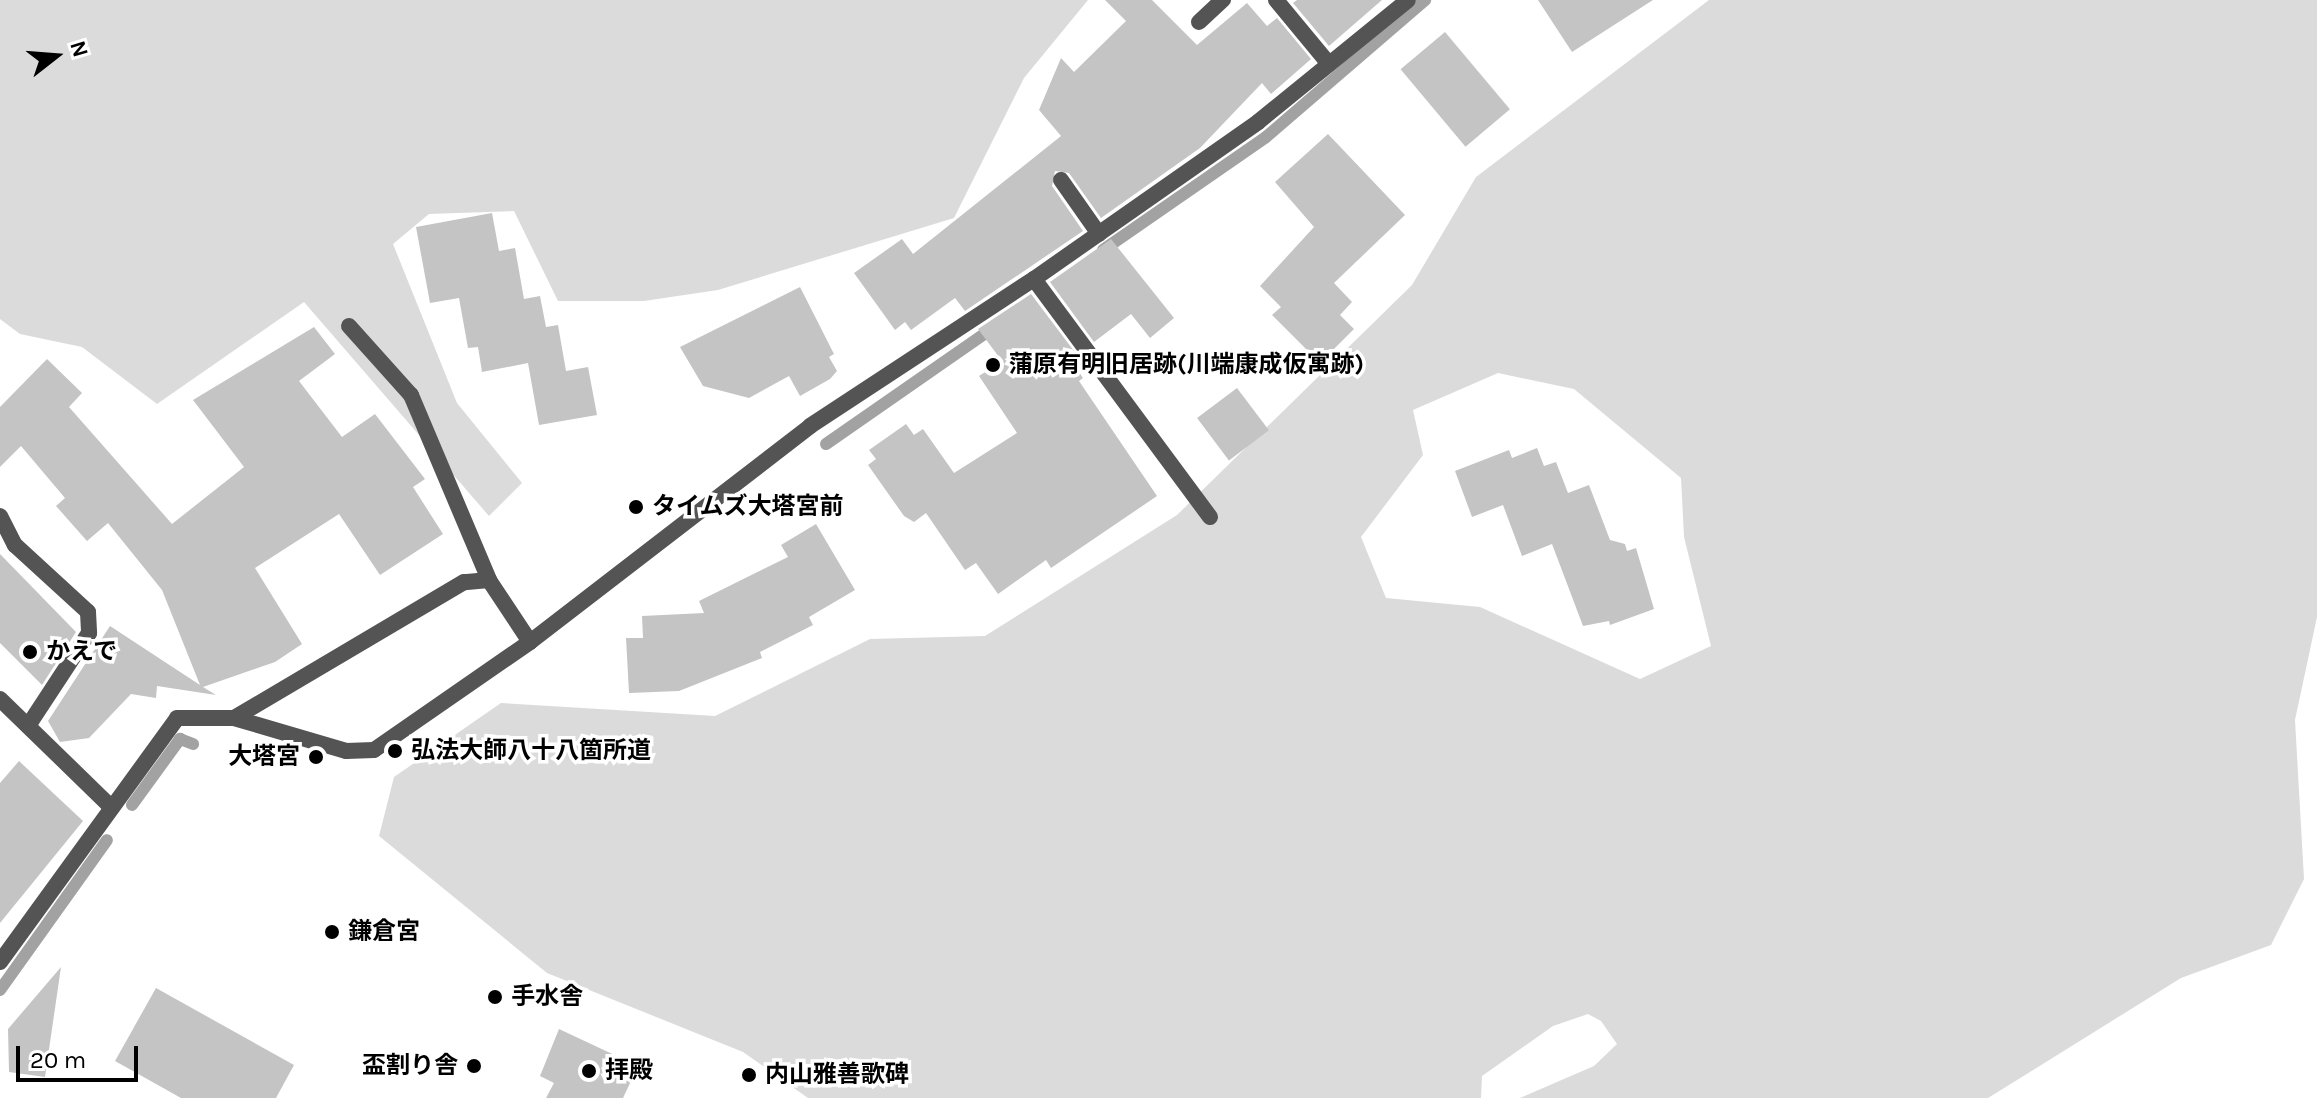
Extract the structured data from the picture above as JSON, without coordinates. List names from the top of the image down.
{
  "places": [
    "蒲原有明旧居跡(川端康成仮寓跡)",
    "タイムズ大塔宮前",
    "かえで",
    "弘法大師八十八箇所道",
    "大塔宮",
    "鎌倉宮",
    "手水舎",
    "盃割り舎",
    "拝殿",
    "内山雅善歌碑"
  ],
  "scale_bar": "20 m",
  "north": "right"
}
